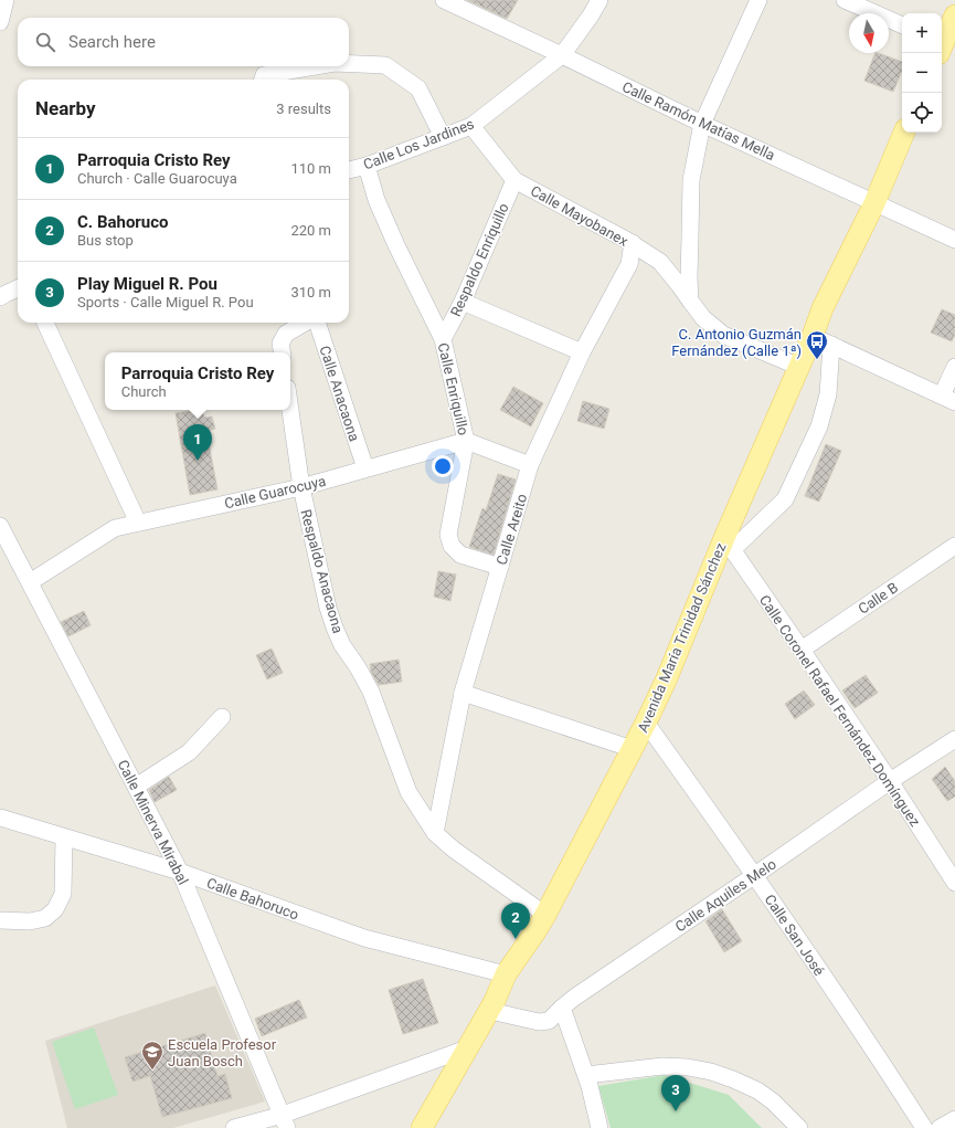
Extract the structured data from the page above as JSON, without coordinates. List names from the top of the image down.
{
  "streets": {
    "main road": ["Avenida María Trinidad Sánchez"],
    "street": [
      "Calle Ramón Matías Mella",
      "Calle Los Jardines",
      "Calle Mayobanex",
      "Respaldo Enriquillo",
      "Calle Enriquillo",
      "Calle Anacaona",
      "Calle Guarocuya",
      "Calle Areito",
      "Respaldo Anacaona",
      "Calle B",
      "Calle Coronel Rafael Fernández Domínguez",
      "Calle Minerva Mirabal",
      "Calle Aquiles Melo",
      "Calle Bahoruco",
      "Calle San José"
    ]
  },
  "crossings": [
    ["Calle Ramón Matías Mella", "Calle Los Jardines"],
    ["Calle Ramón Matías Mella", "Avenida María Trinidad Sánchez"],
    ["Calle Los Jardines", "Calle Mayobanex"],
    ["Calle Los Jardines", "Calle Enriquillo"],
    ["Calle Mayobanex", "Respaldo Enriquillo"],
    ["Calle Mayobanex", "Calle Areito"],
    ["Calle Mayobanex", "Avenida María Trinidad Sánchez"],
    ["Respaldo Enriquillo", "Calle Enriquillo"],
    ["Calle Enriquillo", "Calle Guarocuya"],
    ["Calle Enriquillo", "Calle Areito"],
    ["Calle Anacaona", "Calle Guarocuya"],
    ["Calle Guarocuya", "Respaldo Anacaona"],
    ["Calle Guarocuya", "Calle Minerva Mirabal"],
    ["Calle Areito", "Respaldo Anacaona"],
    ["Respaldo Anacaona", "Avenida María Trinidad Sánchez"],
    ["Calle B", "Calle Coronel Rafael Fernández Domínguez"],
    ["Avenida María Trinidad Sánchez", "Calle Coronel Rafael Fernández Domínguez"],
    ["Avenida María Trinidad Sánchez", "Calle Aquiles Melo"],
    ["Avenida María Trinidad Sánchez", "Calle Bahoruco"],
    ["Avenida María Trinidad Sánchez", "Calle San José"],
    ["Calle Coronel Rafael Fernández Domínguez", "Calle Aquiles Melo"],
    ["Calle Minerva Mirabal", "Calle Bahoruco"],
    ["Calle Aquiles Melo", "Calle San José"]
  ],
  "places": {
    "bus stop": ["C. Antonio Guzmán Fernández (Calle 1ª)"],
    "school or university": ["Escuela Profesor Juan Bosch"]
  },
  "north": "bottom",
  "page": {
    "map_buttons": ["+", "−"],
    "search": "Search here",
    "heading": ["Nearby", "3 results"],
    "list": [
      {
        "mark": "1",
        "name": "Parroquia Cristo Rey",
        "note": "Church · Calle Guarocuya",
        "value": "110 m"
      },
      {
        "mark": "2",
        "name": "C. Bahoruco",
        "note": "Bus stop",
        "value": "220 m"
      },
      {
        "mark": "3",
        "name": "Play Miguel R. Pou",
        "note": "Sports · Calle Miguel R. Pou",
        "value": "310 m"
      }
    ],
    "popup": ["Parroquia Cristo Rey", "Church"],
    "pins": ["1", "2", "3"]
  }
}
